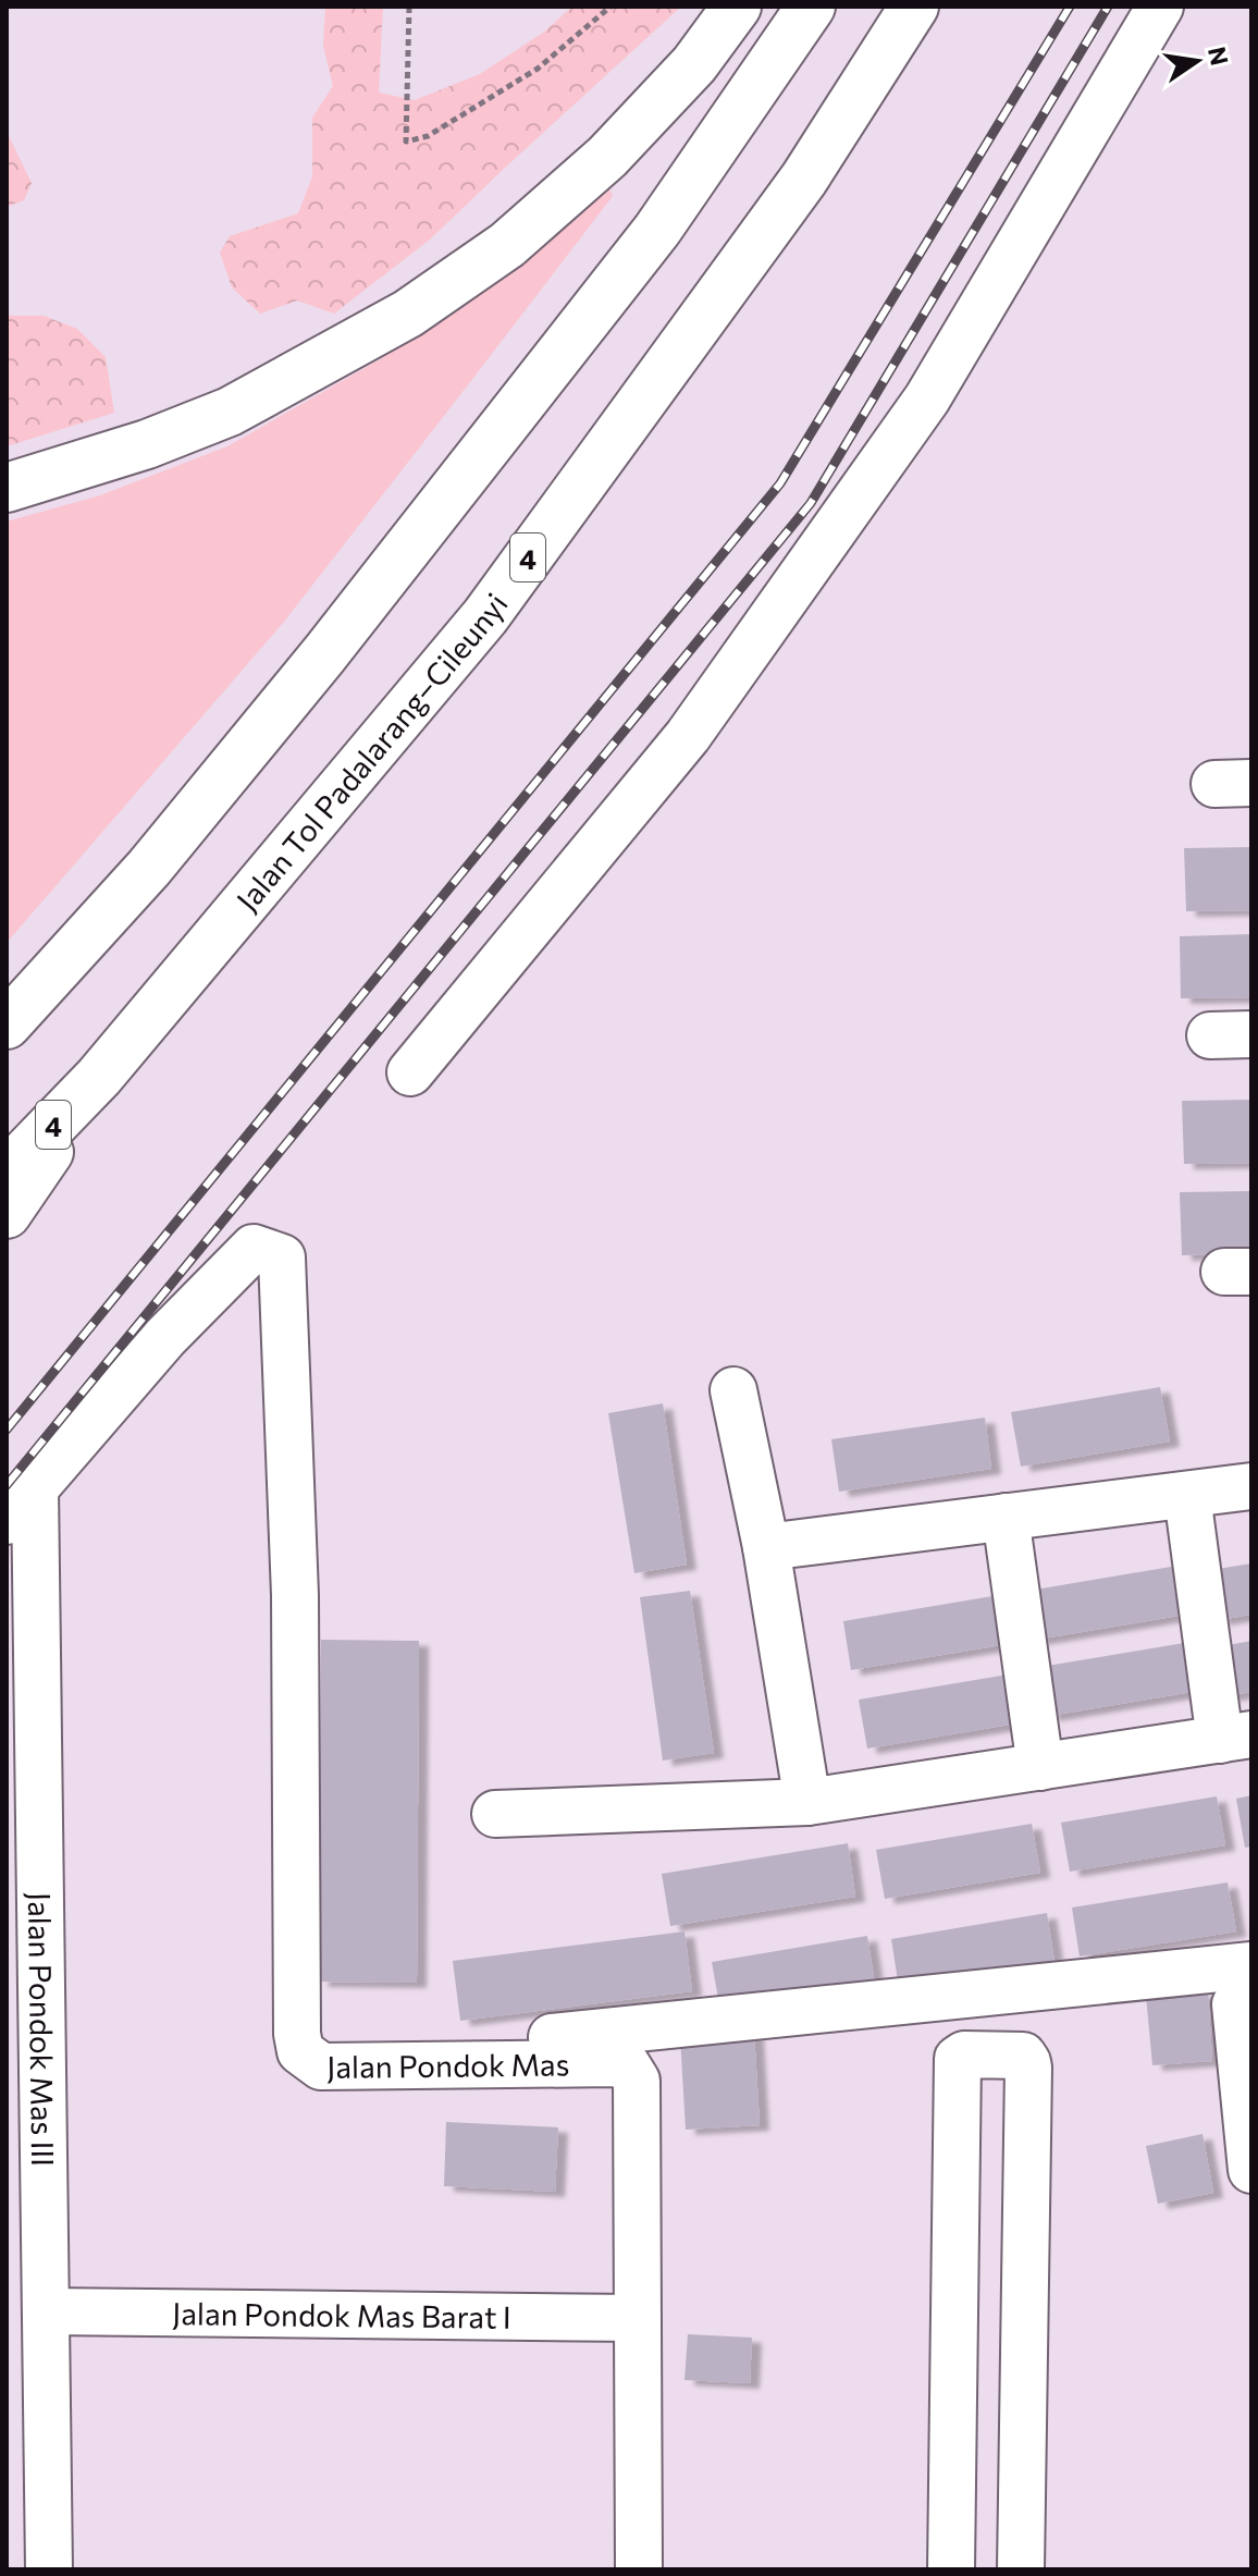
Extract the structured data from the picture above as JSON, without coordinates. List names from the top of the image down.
{
  "streets": {
    "highway": ["4", "Jalan Tol Padalarang–Cileunyi"],
    "street": ["Jalan Pondok Mas III", "Jalan Pondok Mas", "Jalan Pondok Mas Barat I"]
  },
  "crossings": [
    ["Jalan Pondok Mas III", "Jalan Pondok Mas"],
    ["Jalan Pondok Mas III", "Jalan Pondok Mas Barat I"],
    ["Jalan Pondok Mas", "Jalan Pondok Mas Barat I"]
  ],
  "north": "right"
}
